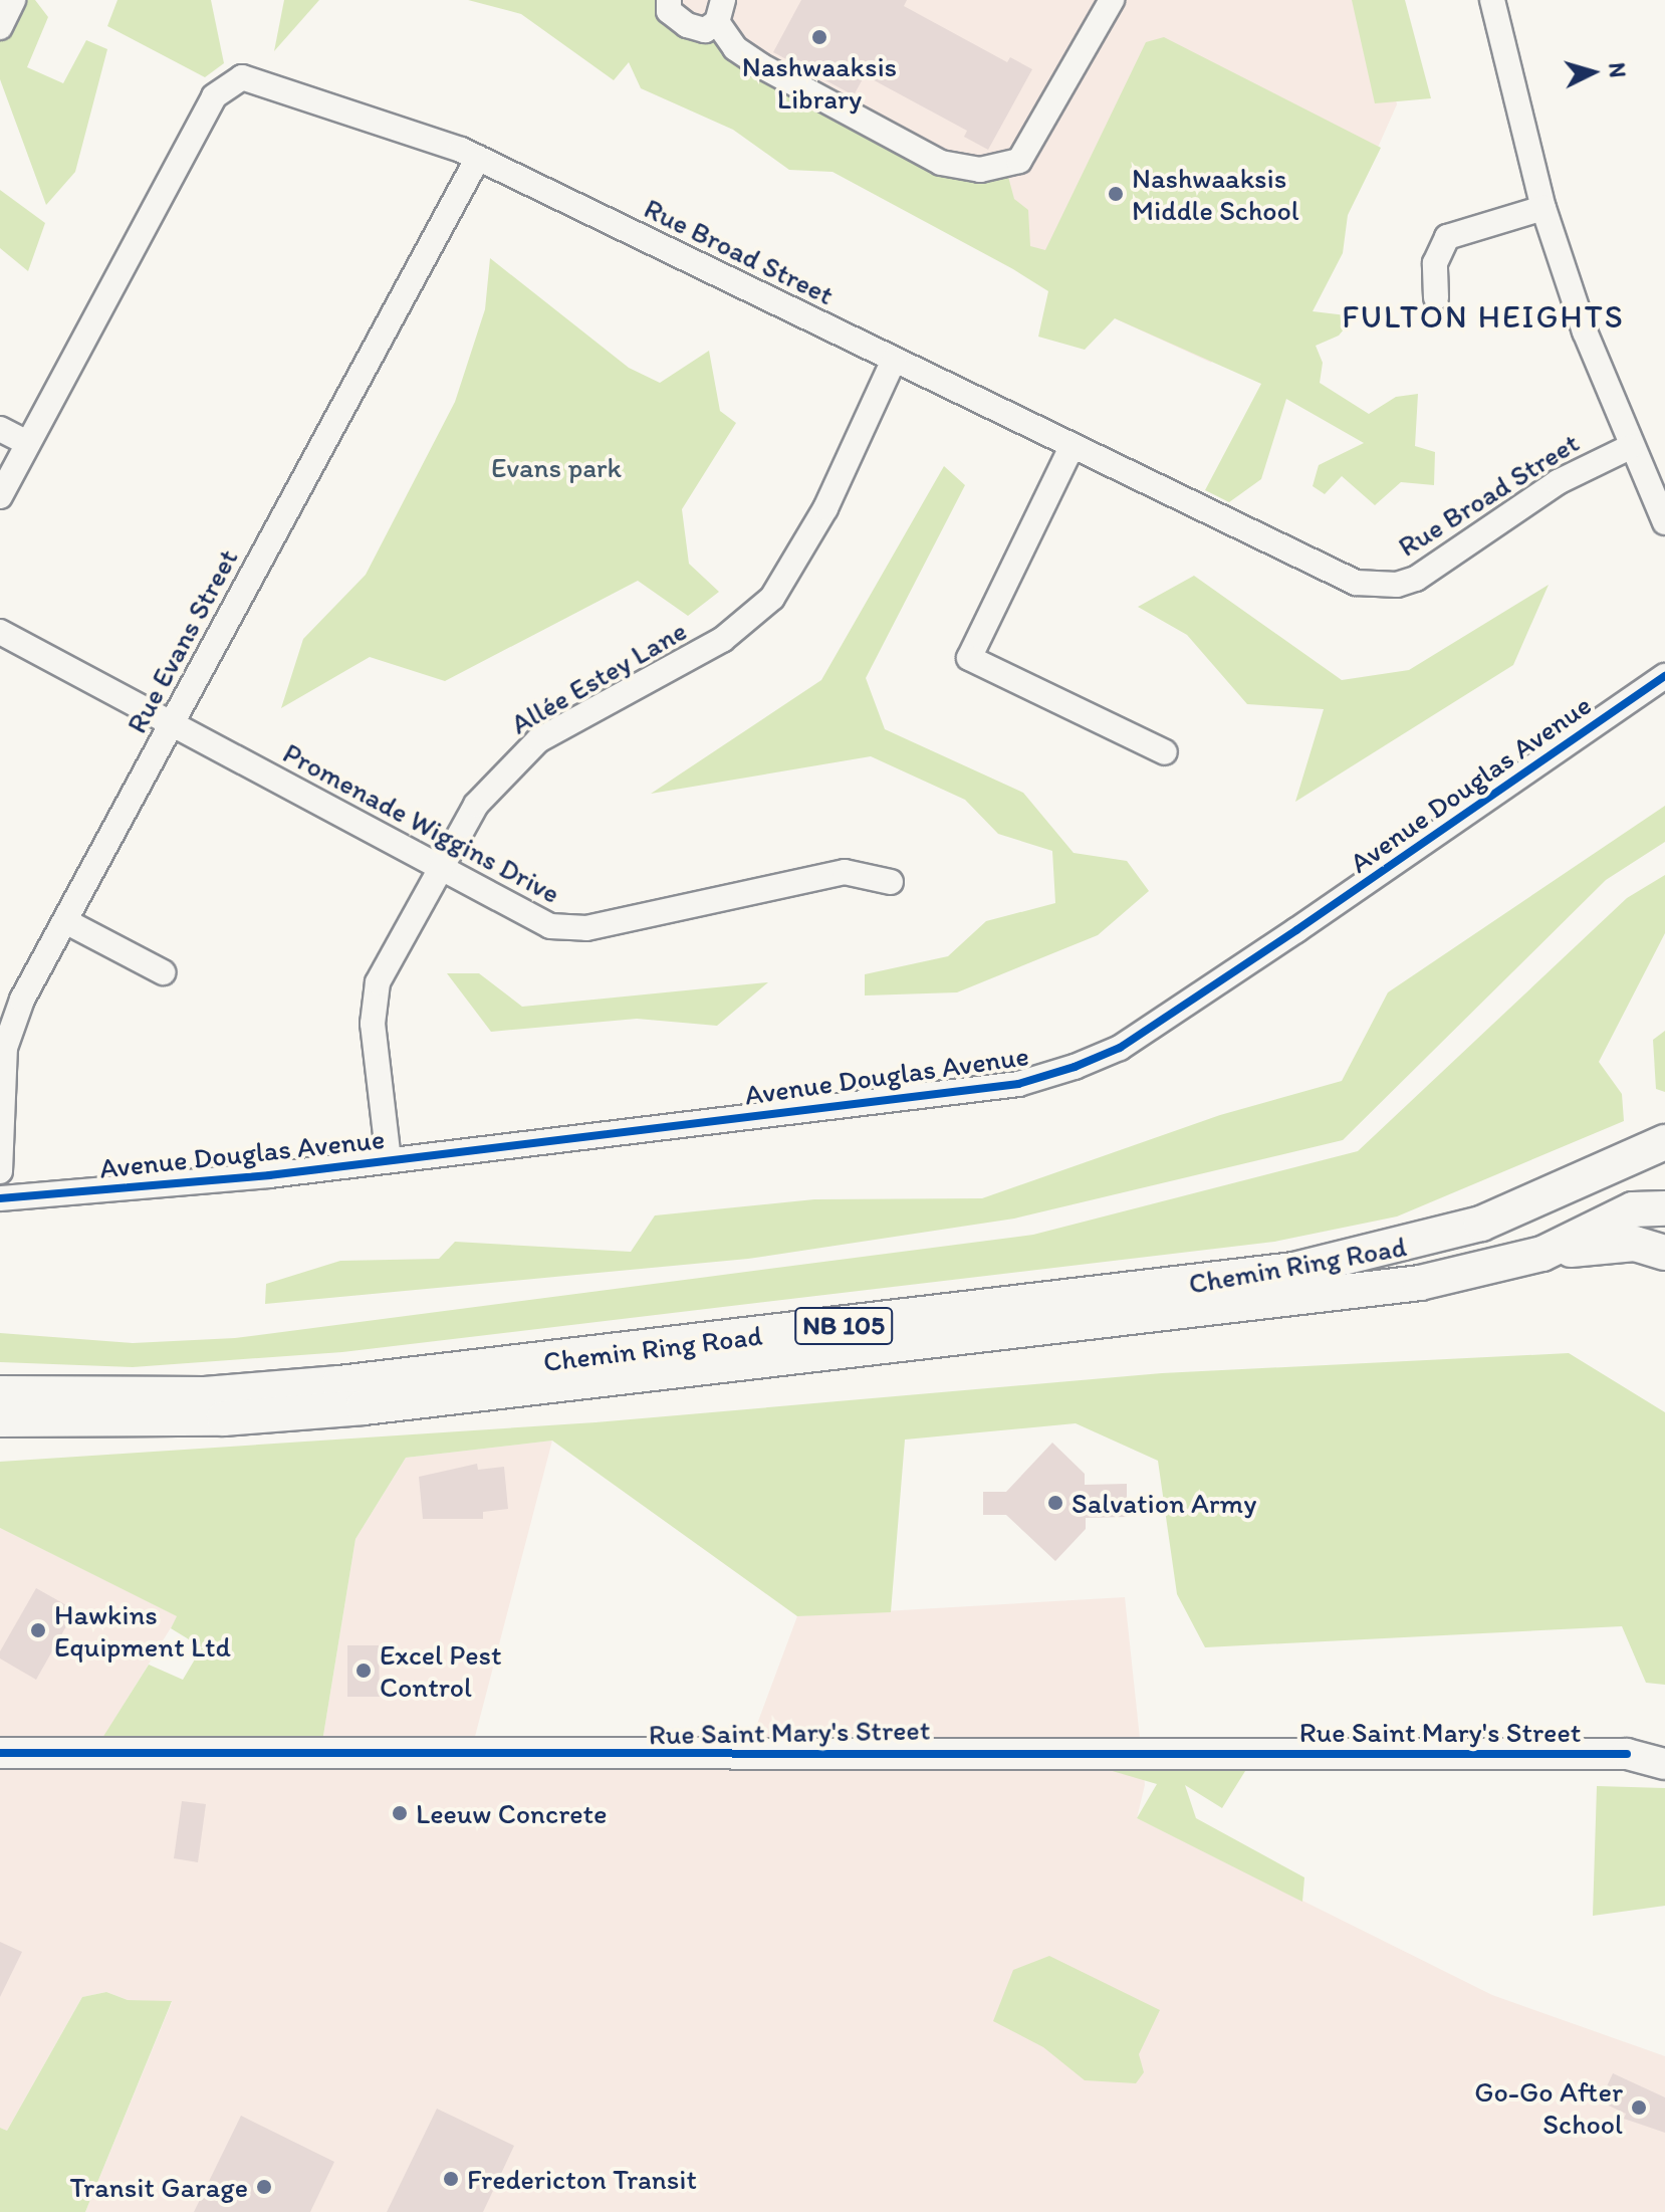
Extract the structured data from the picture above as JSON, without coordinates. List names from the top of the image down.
{
  "streets": {
    "highway": ["Chemin Ring Road", "NB 105"],
    "main road": ["Rue Saint Mary's Street"],
    "street": [
      "Rue Broad Street",
      "Rue Evans Street",
      "Allée Estey Lane",
      "Avenue Douglas Avenue",
      "Promenade Wiggins Drive"
    ]
  },
  "crossings": [
    ["Rue Broad Street", "Rue Evans Street"],
    ["Rue Broad Street", "Allée Estey Lane"],
    ["Rue Evans Street", "Promenade Wiggins Drive"],
    ["Allée Estey Lane", "Avenue Douglas Avenue"],
    ["Allée Estey Lane", "Promenade Wiggins Drive"]
  ],
  "districts": ["FULTON HEIGHTS"],
  "parks": ["Evans park"],
  "places": [
    "Nashwaaksis Library",
    "Nashwaaksis Middle School",
    "Salvation Army",
    "Hawkins Equipment Ltd",
    "Excel Pest Control",
    "Leeuw Concrete",
    "Go-Go After School",
    "Fredericton Transit",
    "Transit Garage"
  ],
  "north": "right"
}
